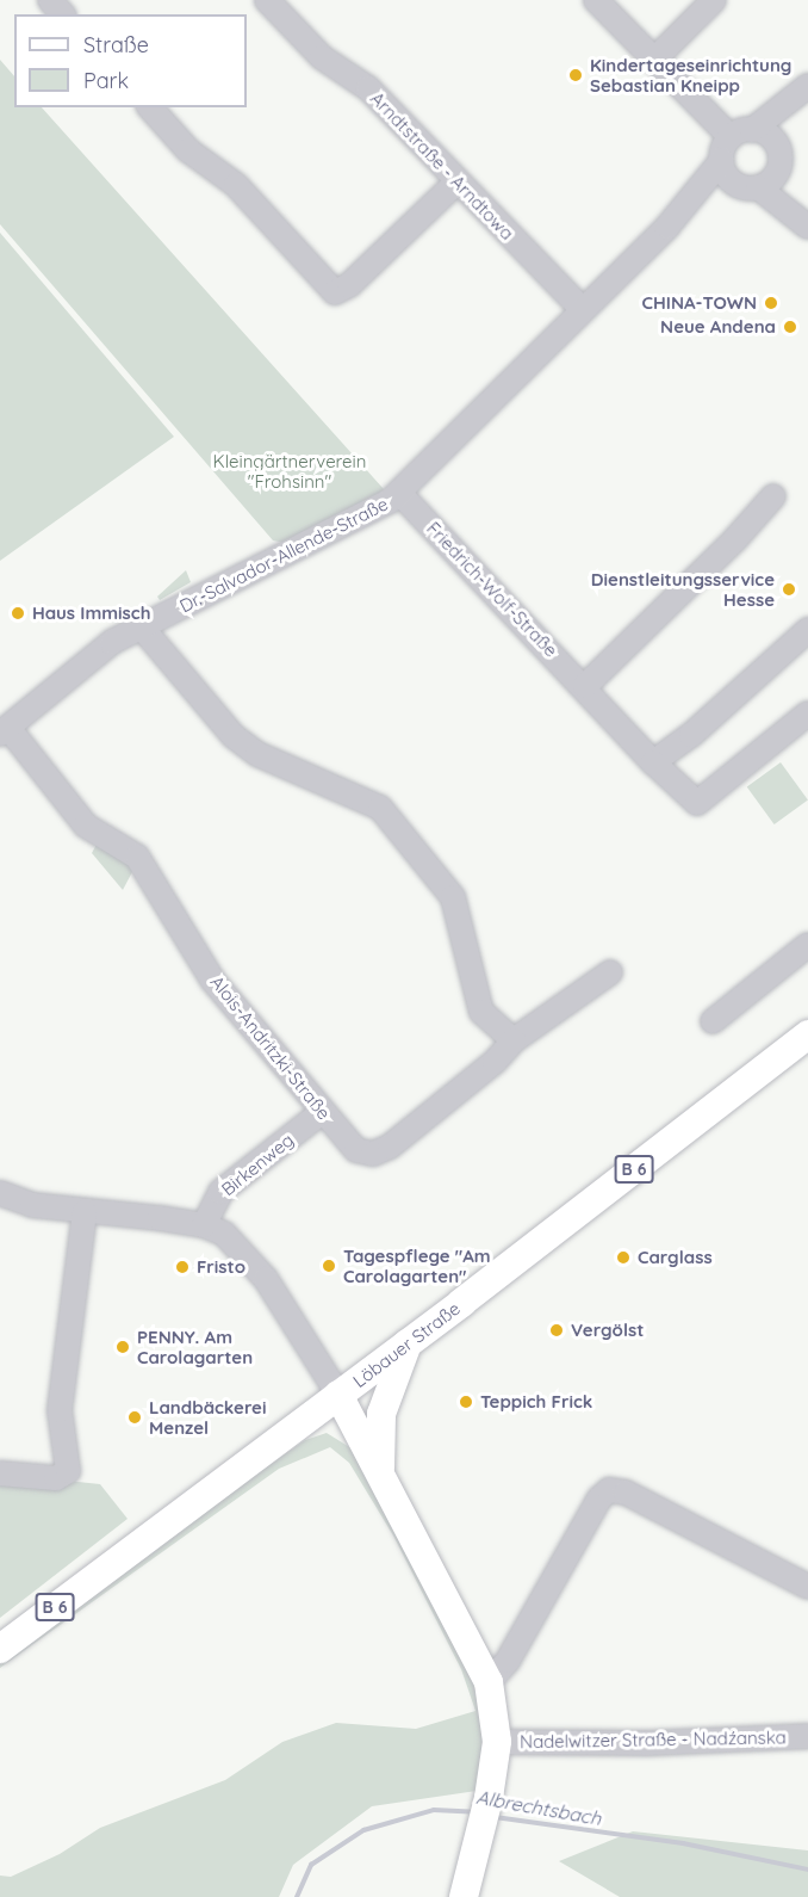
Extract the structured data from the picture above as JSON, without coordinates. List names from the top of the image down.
{
  "streets": {
    "main road": ["B 6", "Löbauer Straße"],
    "street": [
      "Arndtstraße - Arndtowa",
      "Dr.-Salvador-Allende-Straße",
      "Friedrich-Wolf-Straße",
      "Alois-Andritzki-Straße",
      "Birkenweg",
      "Nadelwitzer Straße - Nadźanska"
    ]
  },
  "crossings": [
    ["Arndtstraße - Arndtowa", "Dr.-Salvador-Allende-Straße"],
    ["Dr.-Salvador-Allende-Straße", "Friedrich-Wolf-Straße"],
    ["Dr.-Salvador-Allende-Straße", "Alois-Andritzki-Straße"],
    ["Alois-Andritzki-Straße", "Birkenweg"]
  ],
  "water": ["Albrechtsbach"],
  "parks": ["Kleingärtnerverein \"Frohsinn\""],
  "places": [
    "Kindertageseinrichtung Sebastian Kneipp",
    "CHINA-TOWN",
    "Neue Andena",
    "Dienstleitungsservice Hesse",
    "Haus Immisch",
    "Carglass",
    "Tagespflege \"Am Carolagarten\"",
    "Fristo",
    "Vergölst",
    "PENNY. Am Carolagarten",
    "Teppich Frick",
    "Landbäckerei Menzel"
  ],
  "legend": ["Straße", "Park"]
}
